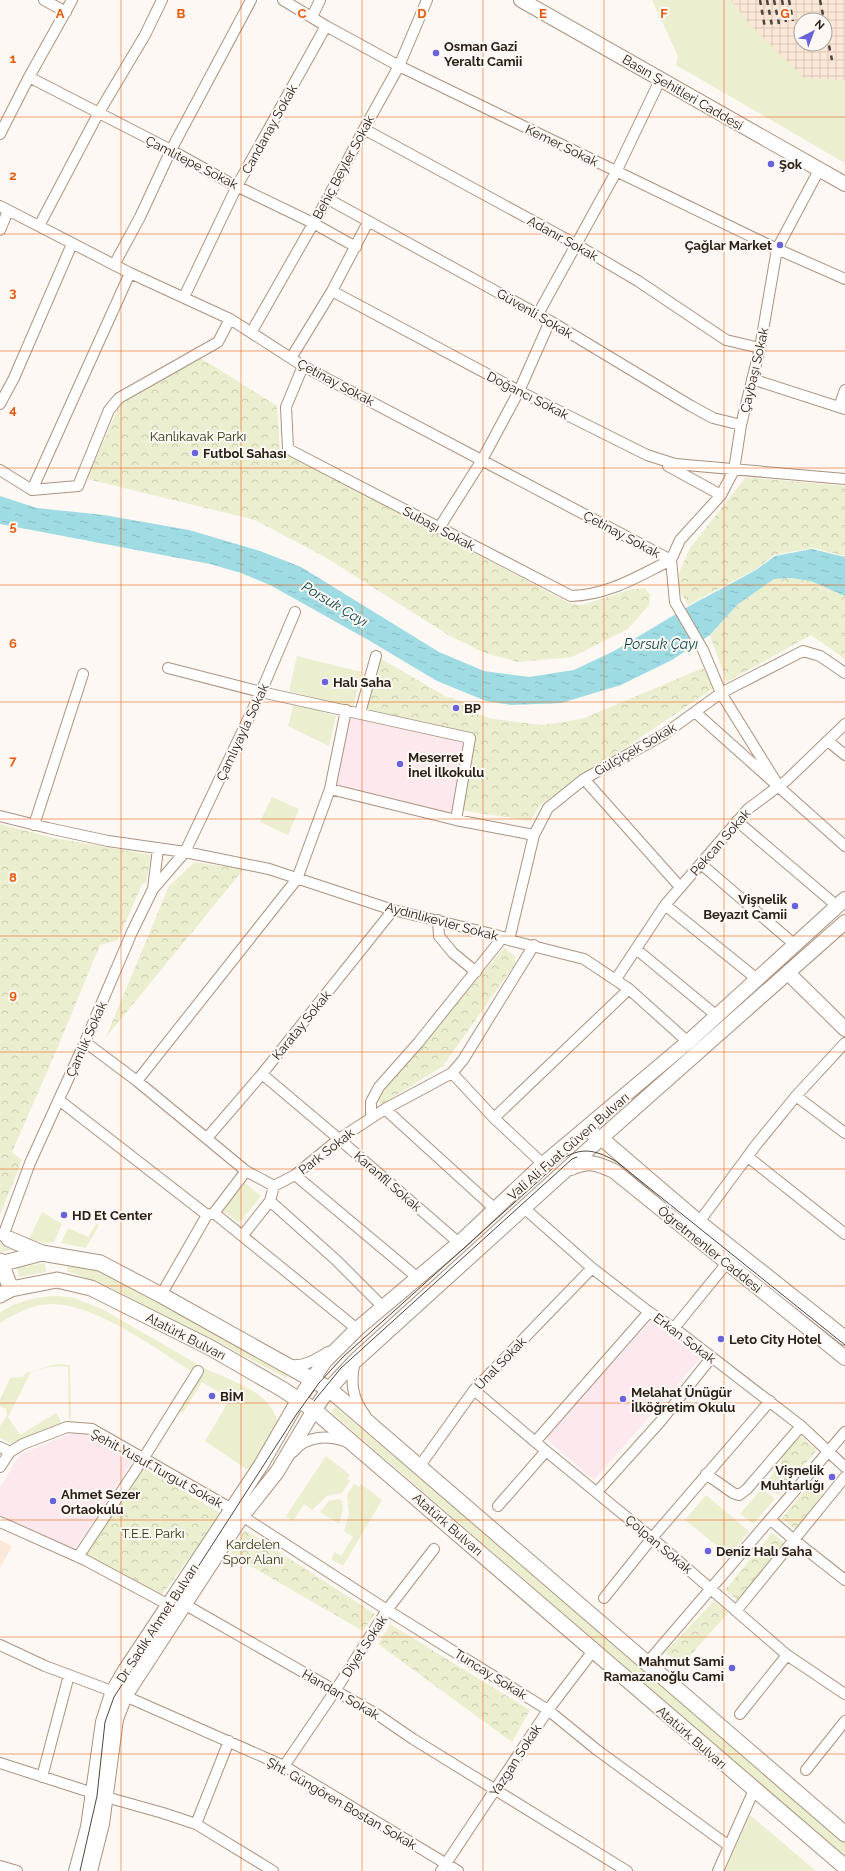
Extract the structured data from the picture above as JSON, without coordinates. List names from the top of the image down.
{
  "streets": {
    "main road": [
      "Basın Şehitleri Caddesi",
      "Vali Ali Fuat Güven Bulvarı",
      "Öğretmenler Caddesi",
      "Atatürk Bulvarı",
      "Dr. Sadık Ahmet Bulvarı"
    ],
    "street": [
      "Candanay Sokak",
      "Kemer Sokak",
      "Çamlıtepe Sokak",
      "Behiç Beyler Sokak",
      "Adanır Sokak",
      "Güvenli Sokak",
      "Çaybaşı Sokak",
      "Çetinay Sokak",
      "Doğancı Sokak",
      "Subaşı Sokak",
      "Çamlıyayla Sokak",
      "Gülçiçek Sokak",
      "Pekcan Sokak",
      "Aydınlıkevler Sokak",
      "Karatay Sokak",
      "Çamlık Sokak",
      "Park Sokak",
      "Karanfil Sokak",
      "Erkan Sokak",
      "Ünal Sokak",
      "Şehit Yusuf Turgut Sokak",
      "Çolpan Sokak",
      "Diyet Sokak",
      "Tuncay Sokak",
      "Handan Sokak",
      "Yazgan Sokak",
      "Şht. Güngören Bostan Sokak"
    ]
  },
  "crossings": [
    ["Basın Şehitleri Caddesi", "Çaybaşı Sokak"],
    ["Candanay Sokak", "Kemer Sokak"],
    ["Candanay Sokak", "Çamlıtepe Sokak"],
    ["Candanay Sokak", "Çetinay Sokak"],
    ["Kemer Sokak", "Behiç Beyler Sokak"],
    ["Kemer Sokak", "Çaybaşı Sokak"],
    ["Çamlıtepe Sokak", "Behiç Beyler Sokak"],
    ["Behiç Beyler Sokak", "Adanır Sokak"],
    ["Behiç Beyler Sokak", "Güvenli Sokak"],
    ["Behiç Beyler Sokak", "Çetinay Sokak"],
    ["Adanır Sokak", "Çaybaşı Sokak"],
    ["Güvenli Sokak", "Çaybaşı Sokak"],
    ["Çaybaşı Sokak", "Çetinay Sokak"],
    ["Çaybaşı Sokak", "Doğancı Sokak"],
    ["Çaybaşı Sokak", "Subaşı Sokak"],
    ["Çetinay Sokak", "Subaşı Sokak"],
    ["Çamlıyayla Sokak", "Aydınlıkevler Sokak"],
    ["Çamlıyayla Sokak", "Çamlık Sokak"],
    ["Gülçiçek Sokak", "Aydınlıkevler Sokak"],
    ["Pekcan Sokak", "Aydınlıkevler Sokak"],
    ["Aydınlıkevler Sokak", "Karatay Sokak"],
    ["Aydınlıkevler Sokak", "Çamlık Sokak"],
    ["Aydınlıkevler Sokak", "Vali Ali Fuat Güven Bulvarı"],
    ["Aydınlıkevler Sokak", "Park Sokak"],
    ["Karatay Sokak", "Karanfil Sokak"],
    ["Vali Ali Fuat Güven Bulvarı", "Karanfil Sokak"],
    ["Vali Ali Fuat Güven Bulvarı", "Öğretmenler Caddesi"],
    ["Vali Ali Fuat Güven Bulvarı", "Atatürk Bulvarı"],
    ["Vali Ali Fuat Güven Bulvarı", "Erkan Sokak"],
    ["Vali Ali Fuat Güven Bulvarı", "Dr. Sadık Ahmet Bulvarı"],
    ["Park Sokak", "Karanfil Sokak"],
    ["Atatürk Bulvarı", "Ünal Sokak"],
    ["Atatürk Bulvarı", "Dr. Sadık Ahmet Bulvarı"],
    ["Atatürk Bulvarı", "Yazgan Sokak"],
    ["Erkan Sokak", "Ünal Sokak"],
    ["Ünal Sokak", "Çolpan Sokak"],
    ["Şehit Yusuf Turgut Sokak", "Dr. Sadık Ahmet Bulvarı"],
    ["Şehit Yusuf Turgut Sokak", "Tuncay Sokak"],
    ["Dr. Sadık Ahmet Bulvarı", "Tuncay Sokak"],
    ["Dr. Sadık Ahmet Bulvarı", "Handan Sokak"],
    ["Dr. Sadık Ahmet Bulvarı", "Şht. Güngören Bostan Sokak"],
    ["Diyet Sokak", "Tuncay Sokak"],
    ["Diyet Sokak", "Handan Sokak"],
    ["Diyet Sokak", "Şht. Güngören Bostan Sokak"],
    ["Tuncay Sokak", "Yazgan Sokak"],
    ["Handan Sokak", "Yazgan Sokak"],
    ["Yazgan Sokak", "Şht. Güngören Bostan Sokak"]
  ],
  "water": ["Porsuk Çayı"],
  "parks": ["Kanlıkavak Parkı", "T.E.E. Parkı", "Kardelen Spor Alanı"],
  "places": [
    "Osman Gazi Yeraltı Camii",
    "Şok",
    "Çağlar Market",
    "Futbol Sahası",
    "Halı Saha",
    "BP",
    "Meserret İnel İlkokulu",
    "Vişnelik Beyazıt Camii",
    "HD Et Center",
    "Leto City Hotel",
    "BİM",
    "Melahat Ünügür İlköğretim Okulu",
    "Vişnelik Muhtarlığı",
    "Ahmet Sezer Ortaokulu",
    "Deniz Halı Saha",
    "Mahmut Sami Ramazanoğlu Cami"
  ],
  "north": "top right",
  "grid": {
    "columns": [
      "A",
      "B",
      "C",
      "D",
      "E",
      "F",
      "G"
    ],
    "rows": [
      "1",
      "2",
      "3",
      "4",
      "5",
      "6",
      "7",
      "8",
      "9"
    ]
  }
}
